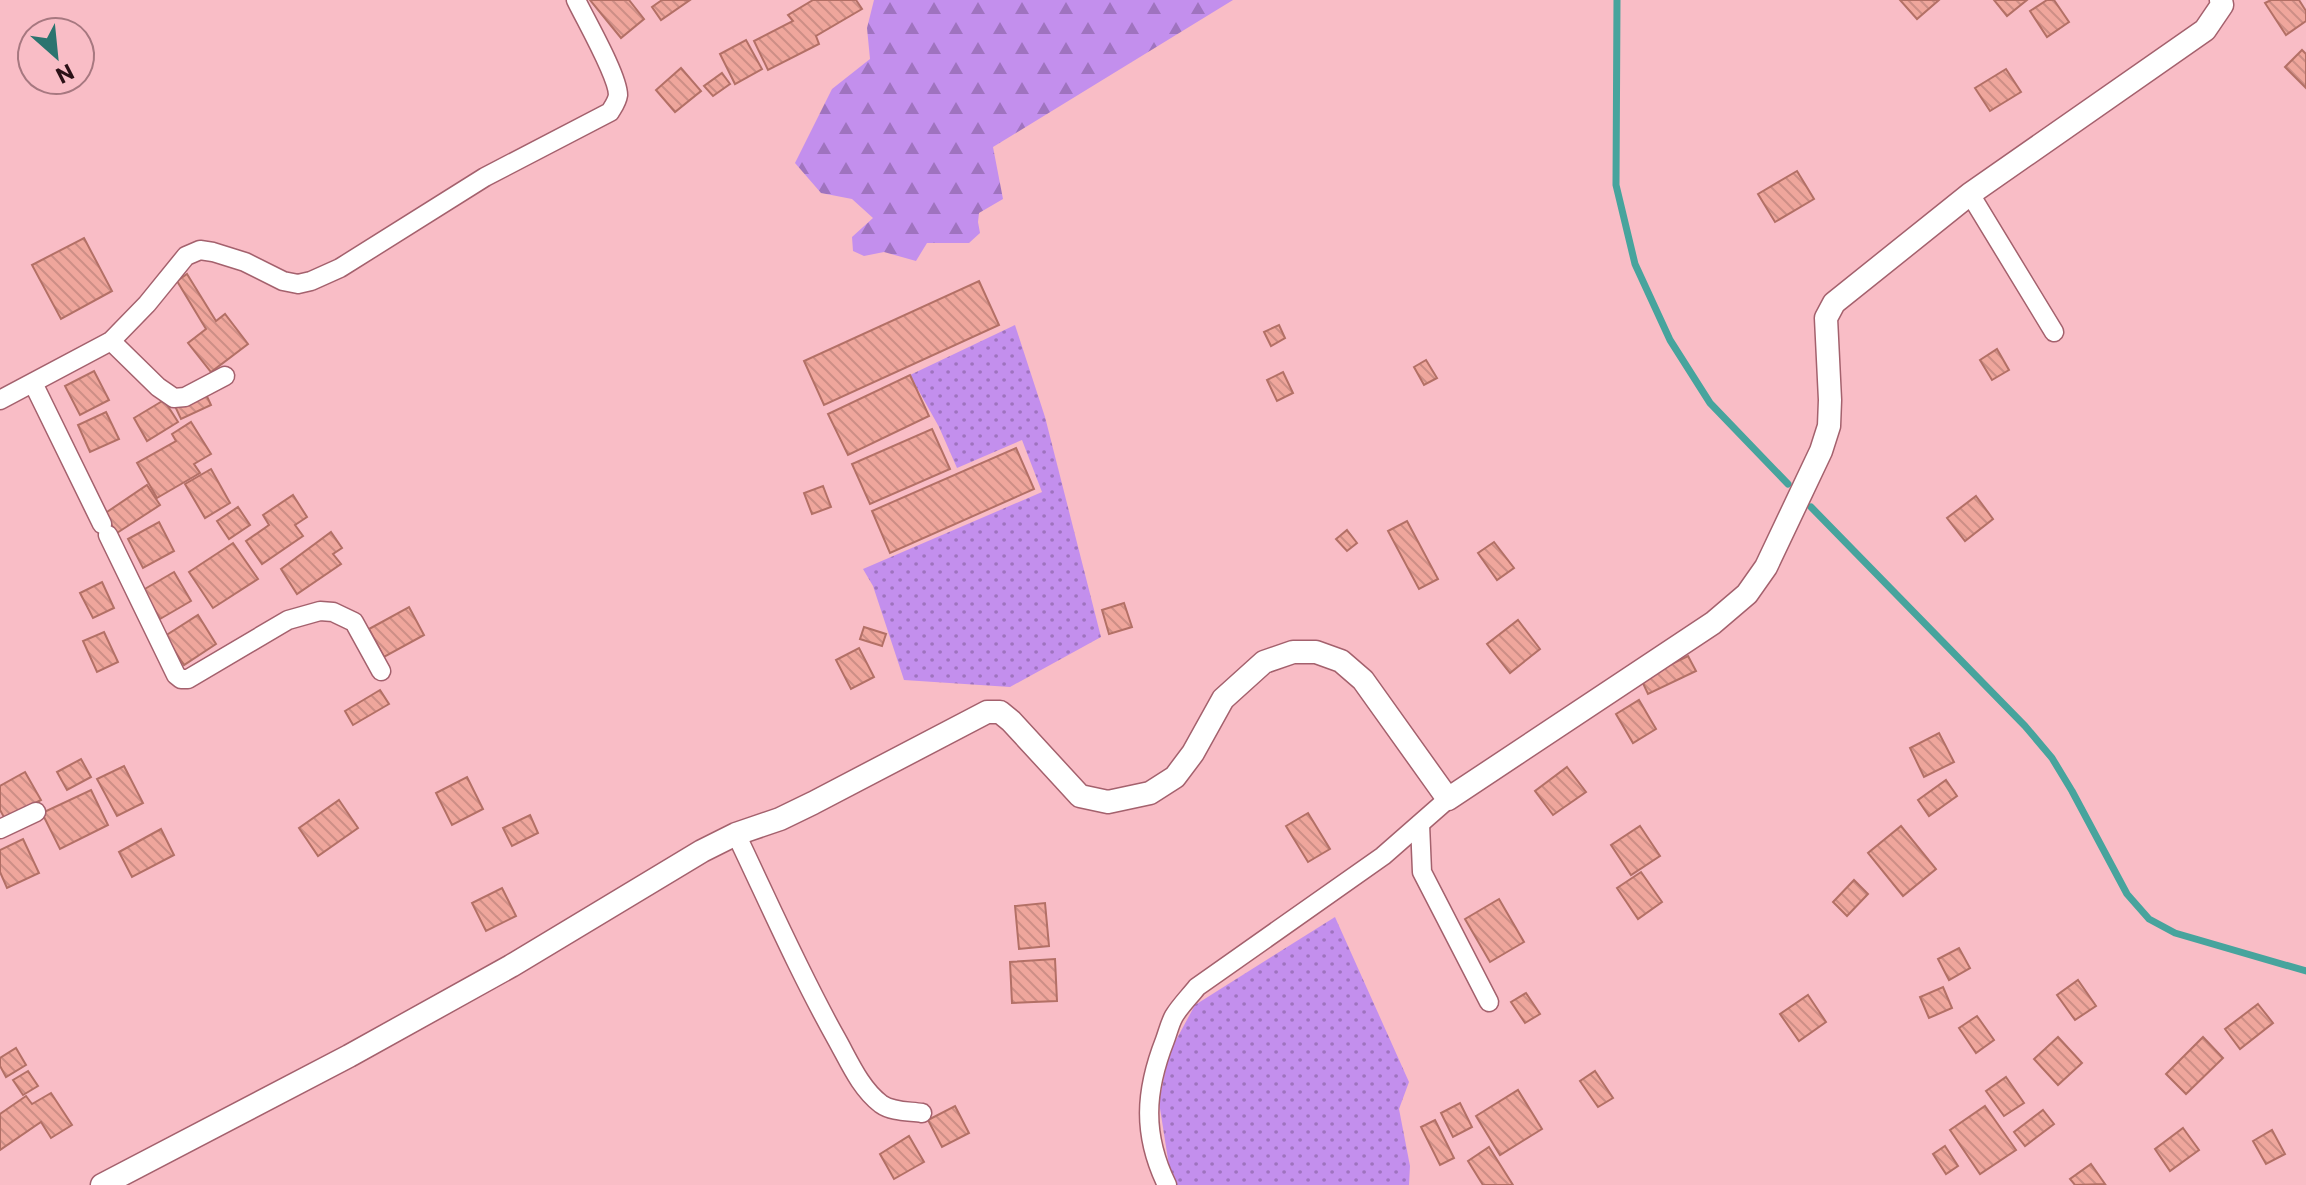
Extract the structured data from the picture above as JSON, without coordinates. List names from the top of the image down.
{
  "north": "bottom right"
}
